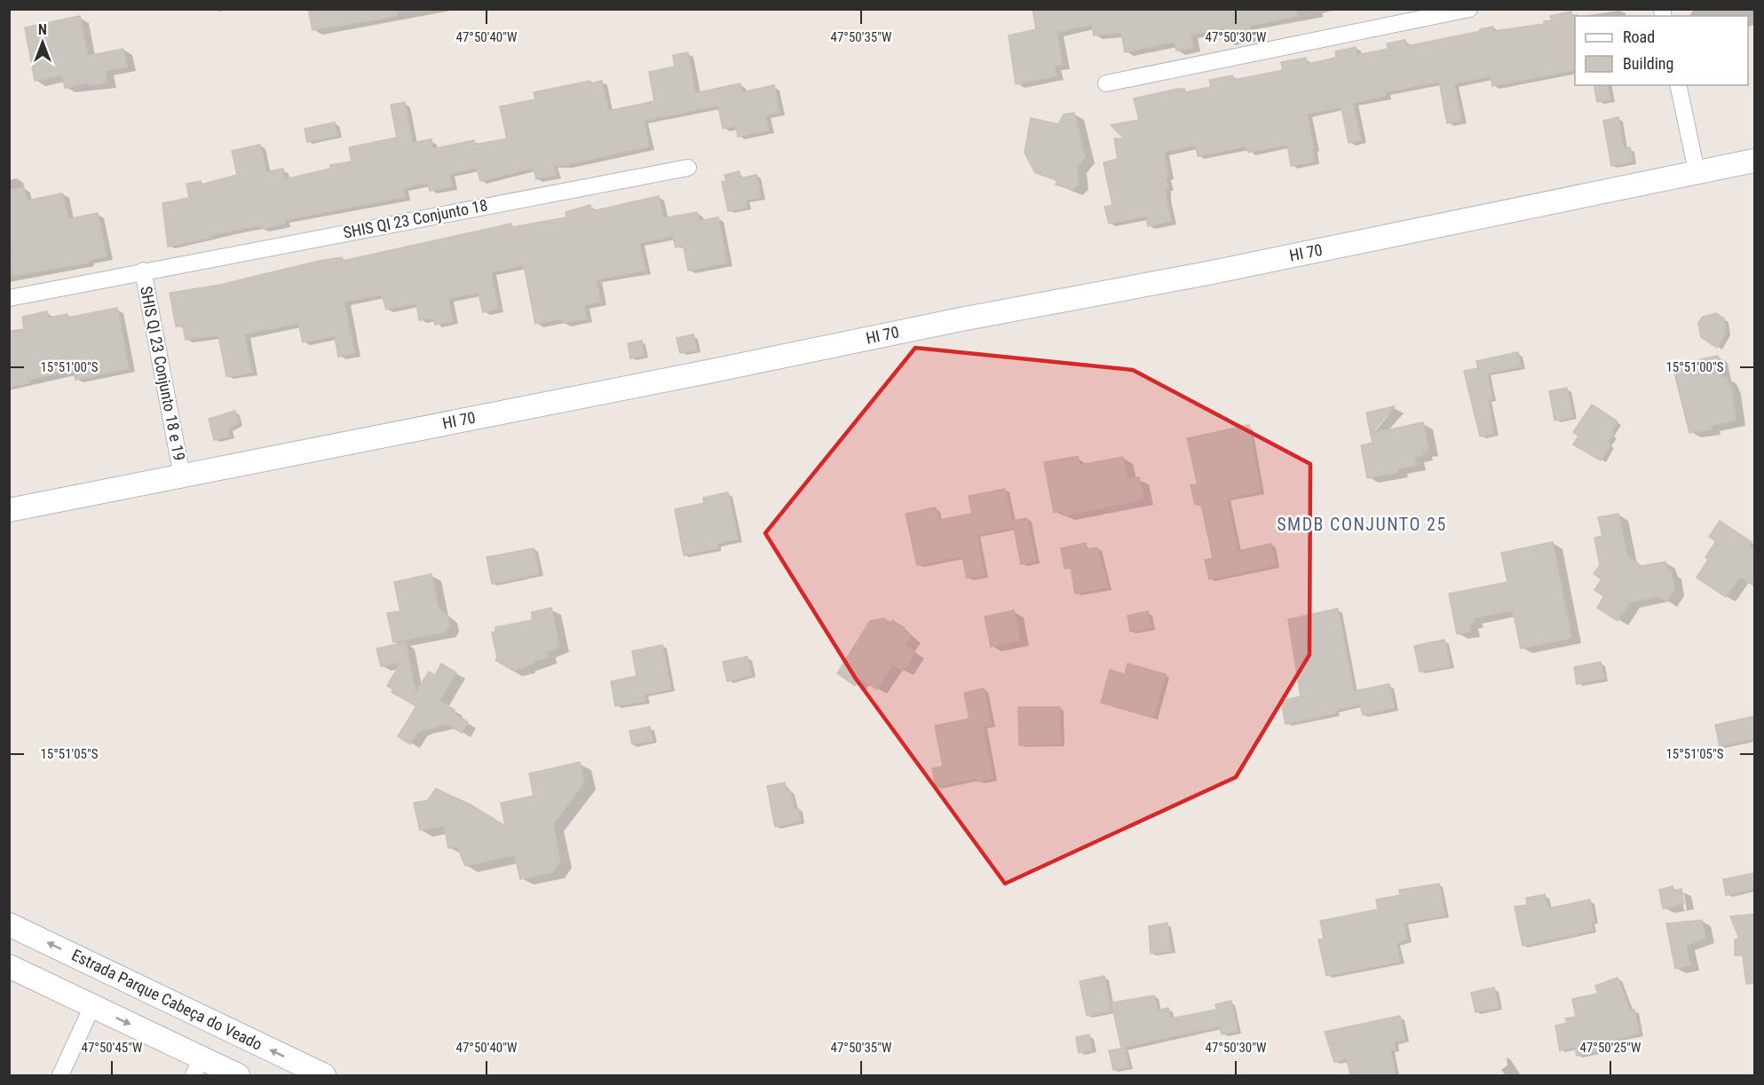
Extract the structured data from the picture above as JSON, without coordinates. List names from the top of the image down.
{
  "streets": {
    "street": [
      "SHIS QI 23 Conjunto 18",
      "HI 70",
      "SHIS QI 23 Conjunto 18 e 19",
      "Estrada Parque Cabeça do Veado"
    ]
  },
  "crossings": [
    ["SHIS QI 23 Conjunto 18", "SHIS QI 23 Conjunto 18 e 19"],
    ["HI 70", "SHIS QI 23 Conjunto 18 e 19"]
  ],
  "districts": ["SMDB CONJUNTO 25"],
  "legend": ["Road", "Building"],
  "north": "top",
  "coordinates": [
    "47°50'40\"W",
    "47°50'35\"W",
    "47°50'30\"W",
    "15°51'00\"S",
    "15°51'05\"S",
    "47°50'45\"W",
    "47°50'25\"W"
  ]
}
